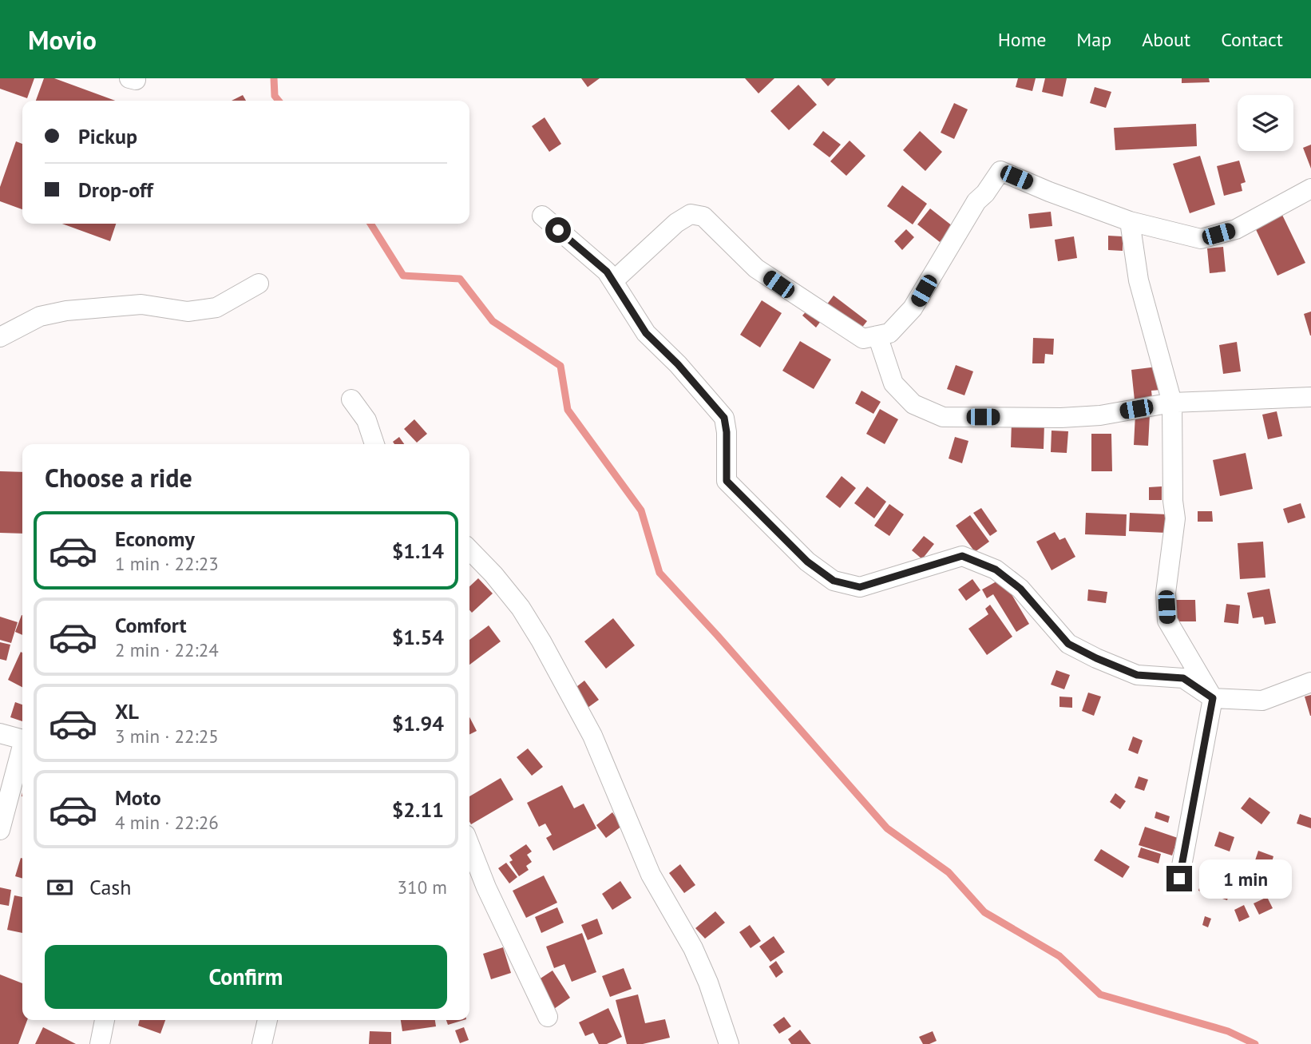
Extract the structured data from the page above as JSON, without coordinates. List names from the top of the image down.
{
  "page": {
    "header": "Movio",
    "nav": [
      "Home",
      "Map",
      "About",
      "Contact"
    ],
    "banner": ["Pickup", "Drop-off"],
    "heading": "Choose a ride",
    "list": [
      {
        "name": "Economy",
        "note": "1 min · 22:23",
        "value": "$1.14"
      },
      {
        "name": "Comfort",
        "note": "2 min · 22:24",
        "value": "$1.54"
      },
      {
        "name": "XL",
        "note": "3 min · 22:25",
        "value": "$1.94"
      },
      {
        "name": "Moto",
        "note": "4 min · 22:26",
        "value": "$2.11"
      }
    ],
    "pay": ["Cash", "310 m"],
    "bubble": "1 min",
    "buttons": "Confirm"
  }
}
